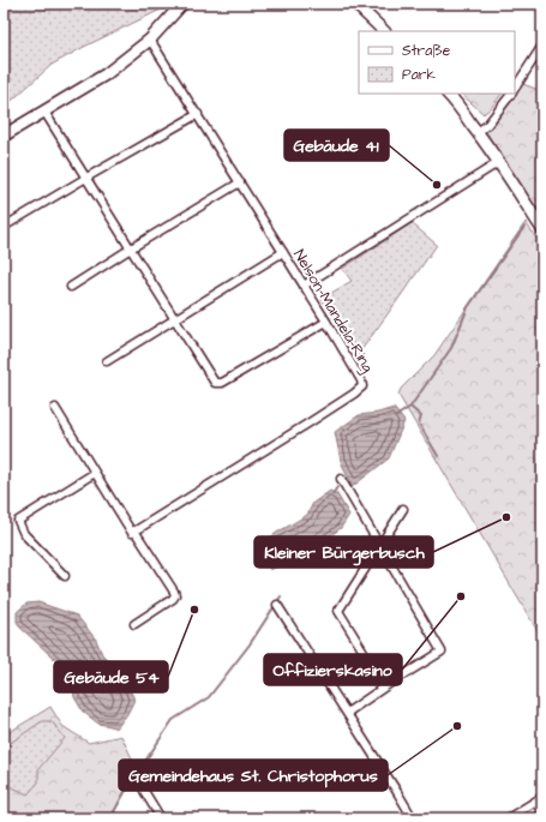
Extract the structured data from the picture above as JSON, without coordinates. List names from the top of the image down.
{
  "streets": {
    "street": ["Nelson-Mandela-Ring"]
  },
  "places": [
    "Gebäude 41",
    "Kleiner Bürgerbusch",
    "Offizierskasino",
    "Gebäude 54",
    "Gemeindehaus St. Christophorus"
  ],
  "legend": ["Straße", "Park"]
}
